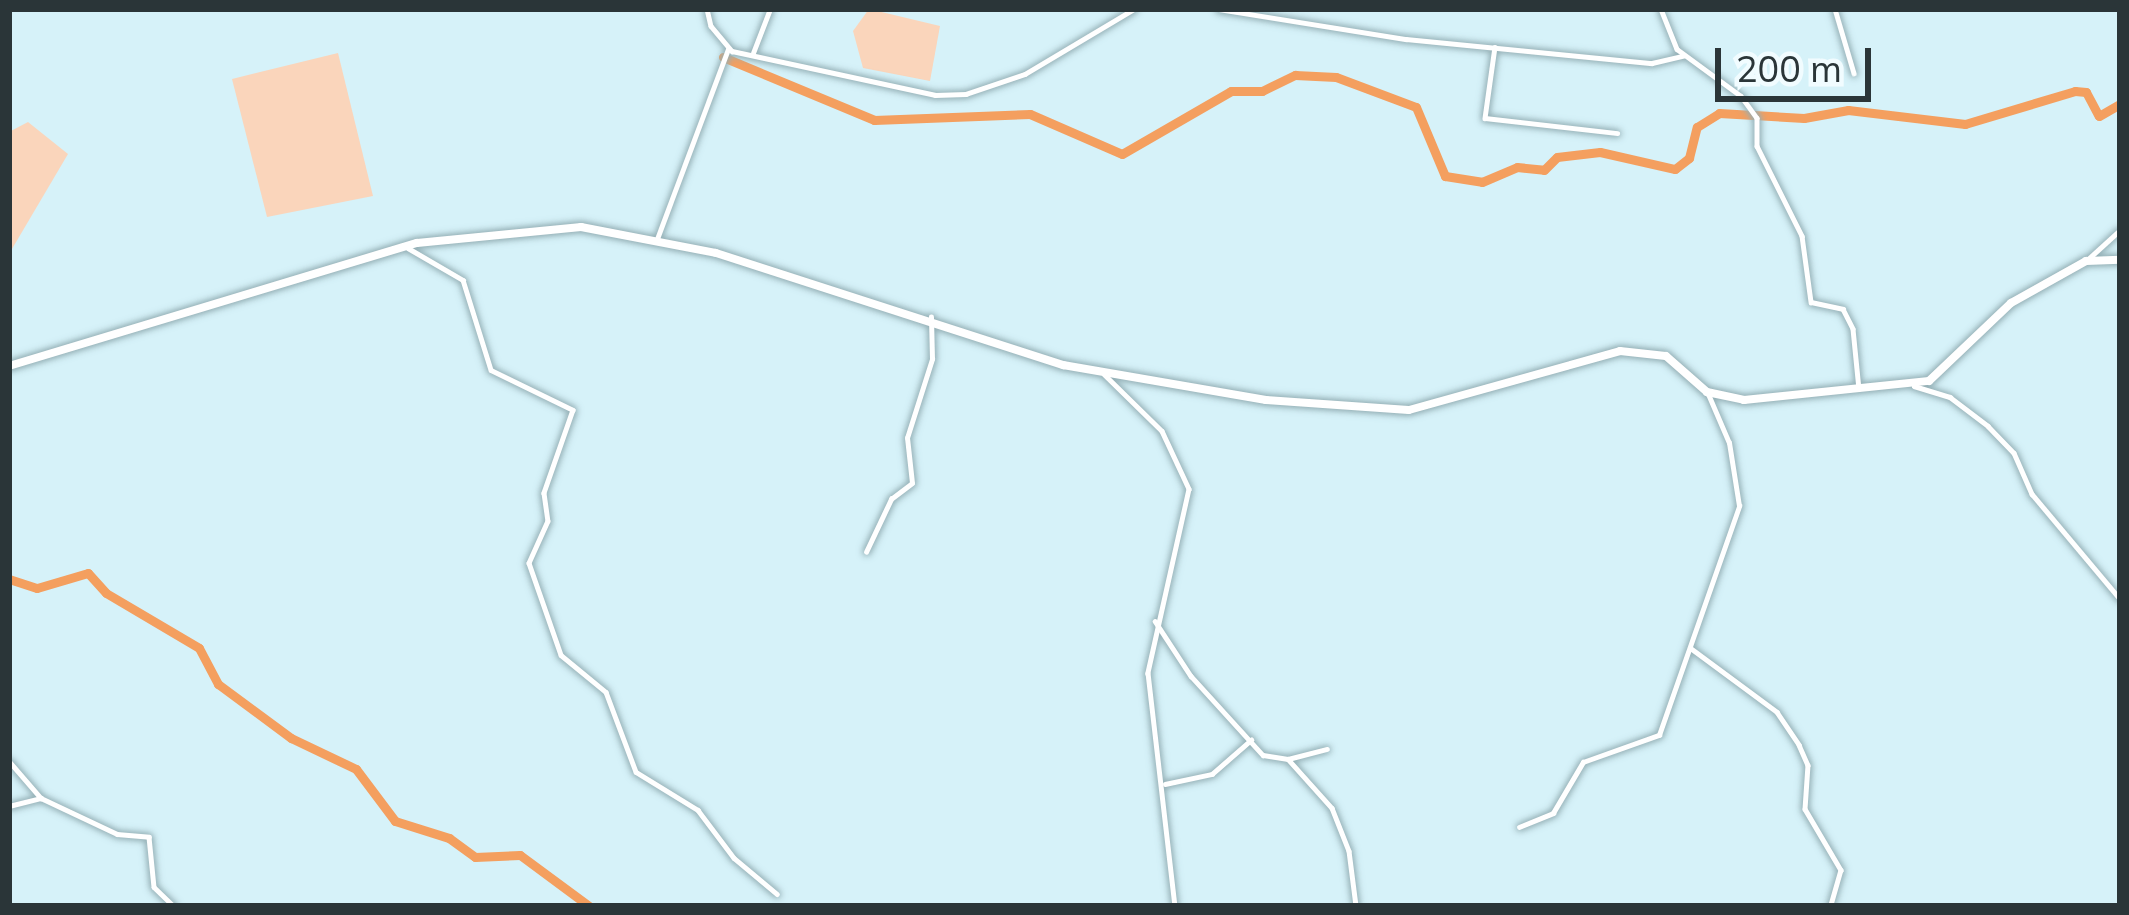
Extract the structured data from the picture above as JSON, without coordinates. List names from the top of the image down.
{
  "scale_bar": "200 m"
}
